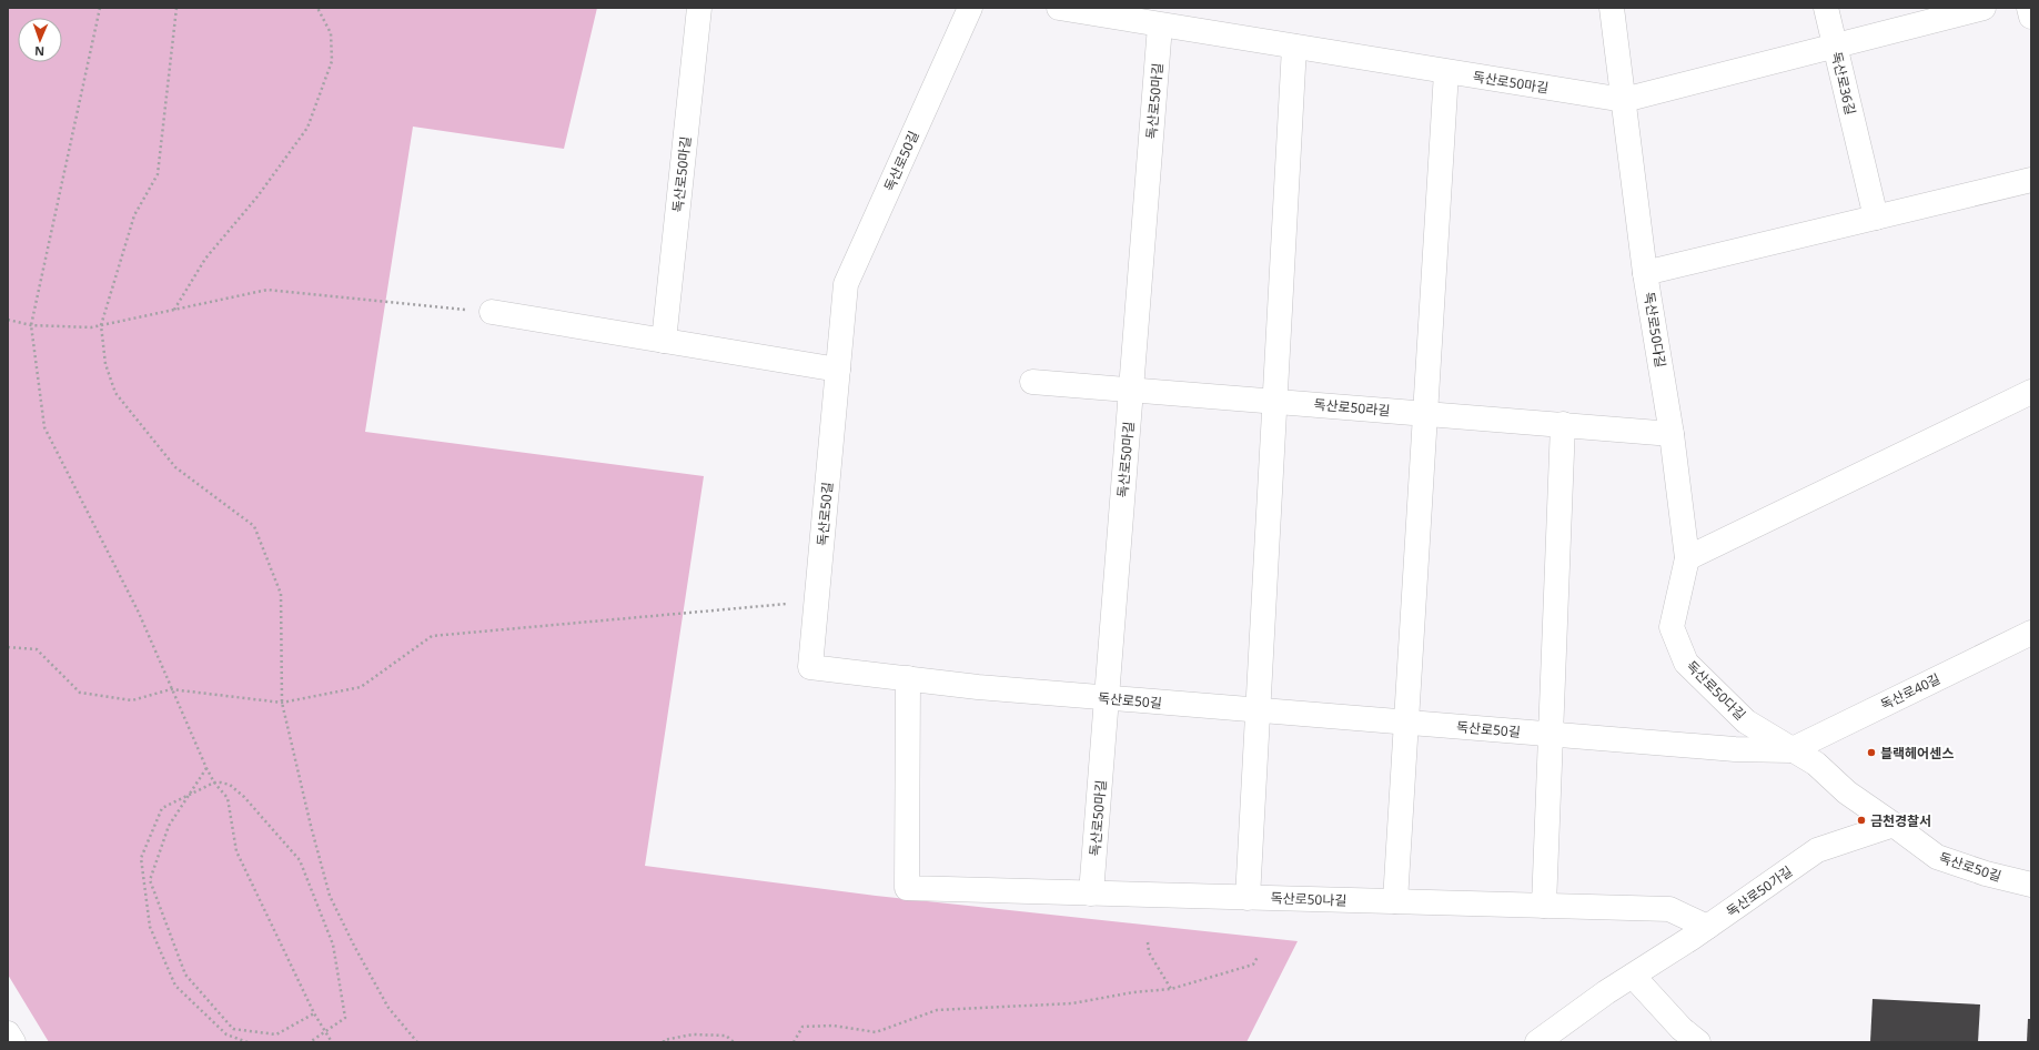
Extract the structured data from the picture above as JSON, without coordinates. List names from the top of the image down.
{
  "streets": {
    "street": [
      "독산로50마길",
      "독산로36길",
      "독산로50길",
      "독산로50다길",
      "독산로50라길",
      "독산로40길",
      "독산로50가길",
      "독산로50나길"
    ]
  },
  "crossings": [
    ["독산로50마길", "독산로50길"],
    ["독산로50마길", "독산로50다길"],
    ["독산로50마길", "독산로50라길"],
    ["독산로50마길", "독산로50나길"],
    ["독산로50길", "독산로50다길"],
    ["독산로50길", "독산로40길"],
    ["독산로50길", "독산로50가길"],
    ["독산로50길", "독산로50나길"],
    ["독산로50다길", "독산로50라길"],
    ["독산로50다길", "독산로40길"],
    ["독산로50가길", "독산로50나길"]
  ],
  "places": ["블랙헤어센스", "금천경찰서"],
  "north": "bottom"
}
